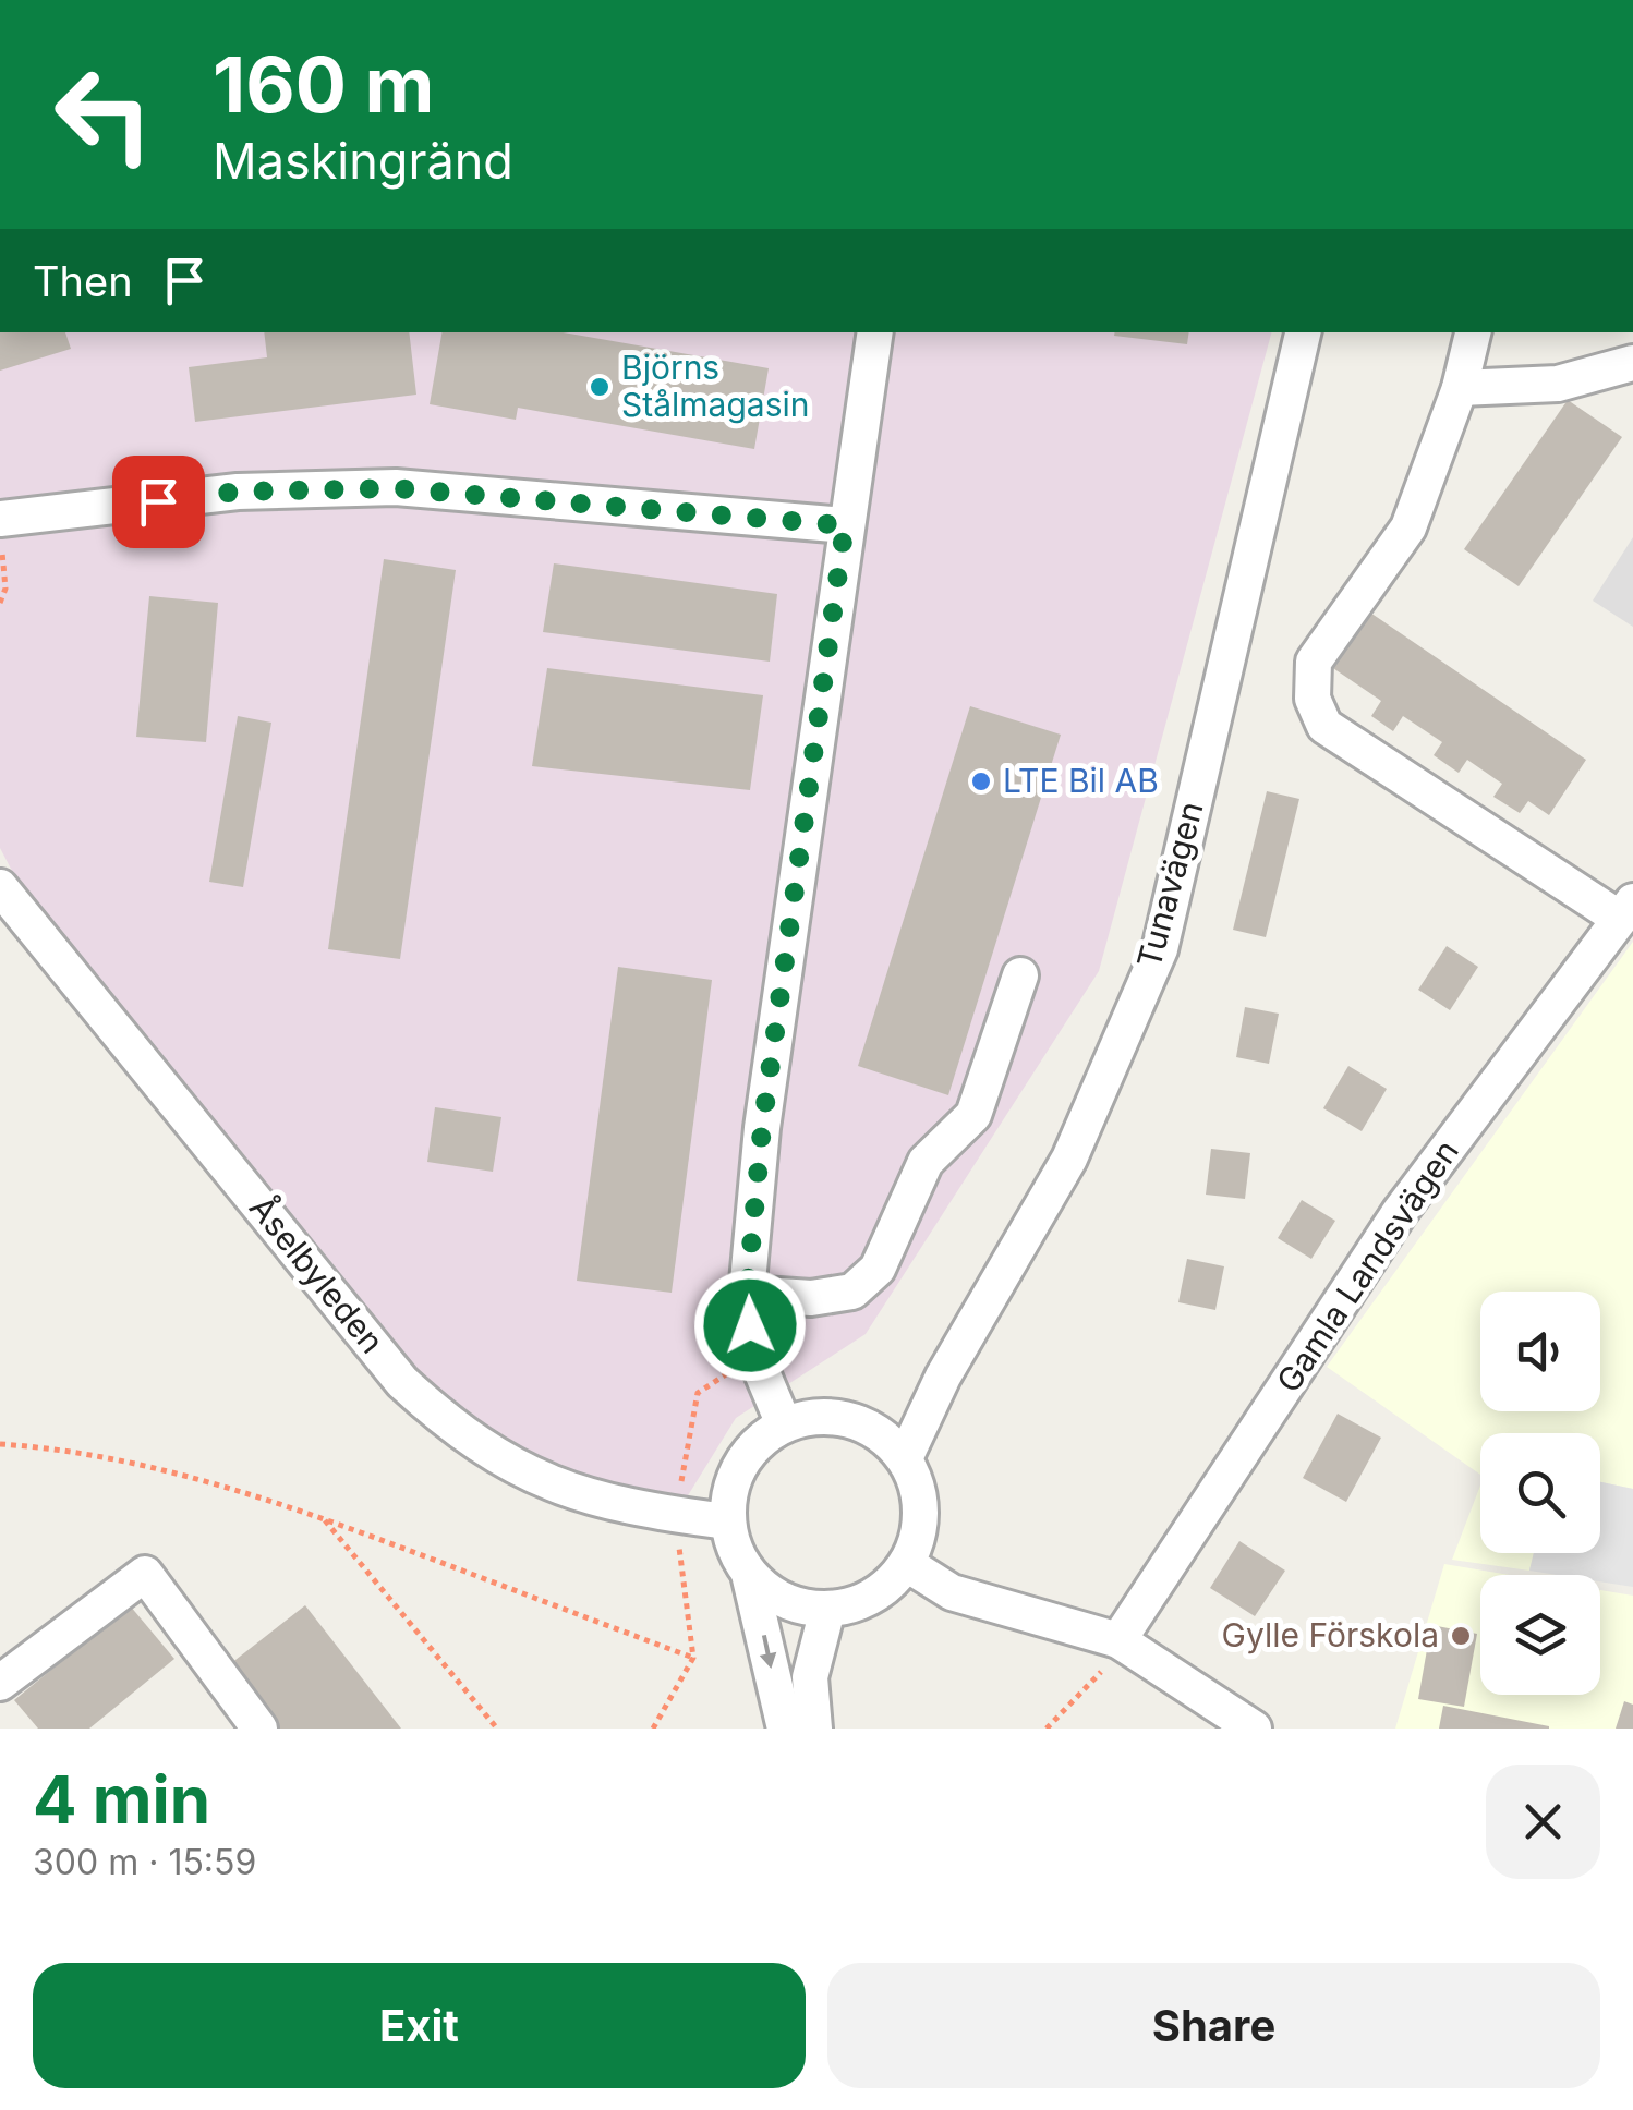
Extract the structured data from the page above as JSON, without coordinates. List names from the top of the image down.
{
  "streets": {
    "street": ["Tunavägen", "Gamla Landsvägen", "Åselbyleden"]
  },
  "crossings": [
    ["Tunavägen", "Åselbyleden"]
  ],
  "places": ["Björns Stålmagasin", "LTE Bil AB", "Gylle Förskola"],
  "page": {
    "turn": ["160 m", "Maskingränd"],
    "then": "Then",
    "heading": ["4 min", "300 m · 15:59"],
    "buttons": ["Exit", "Share"]
  }
}
